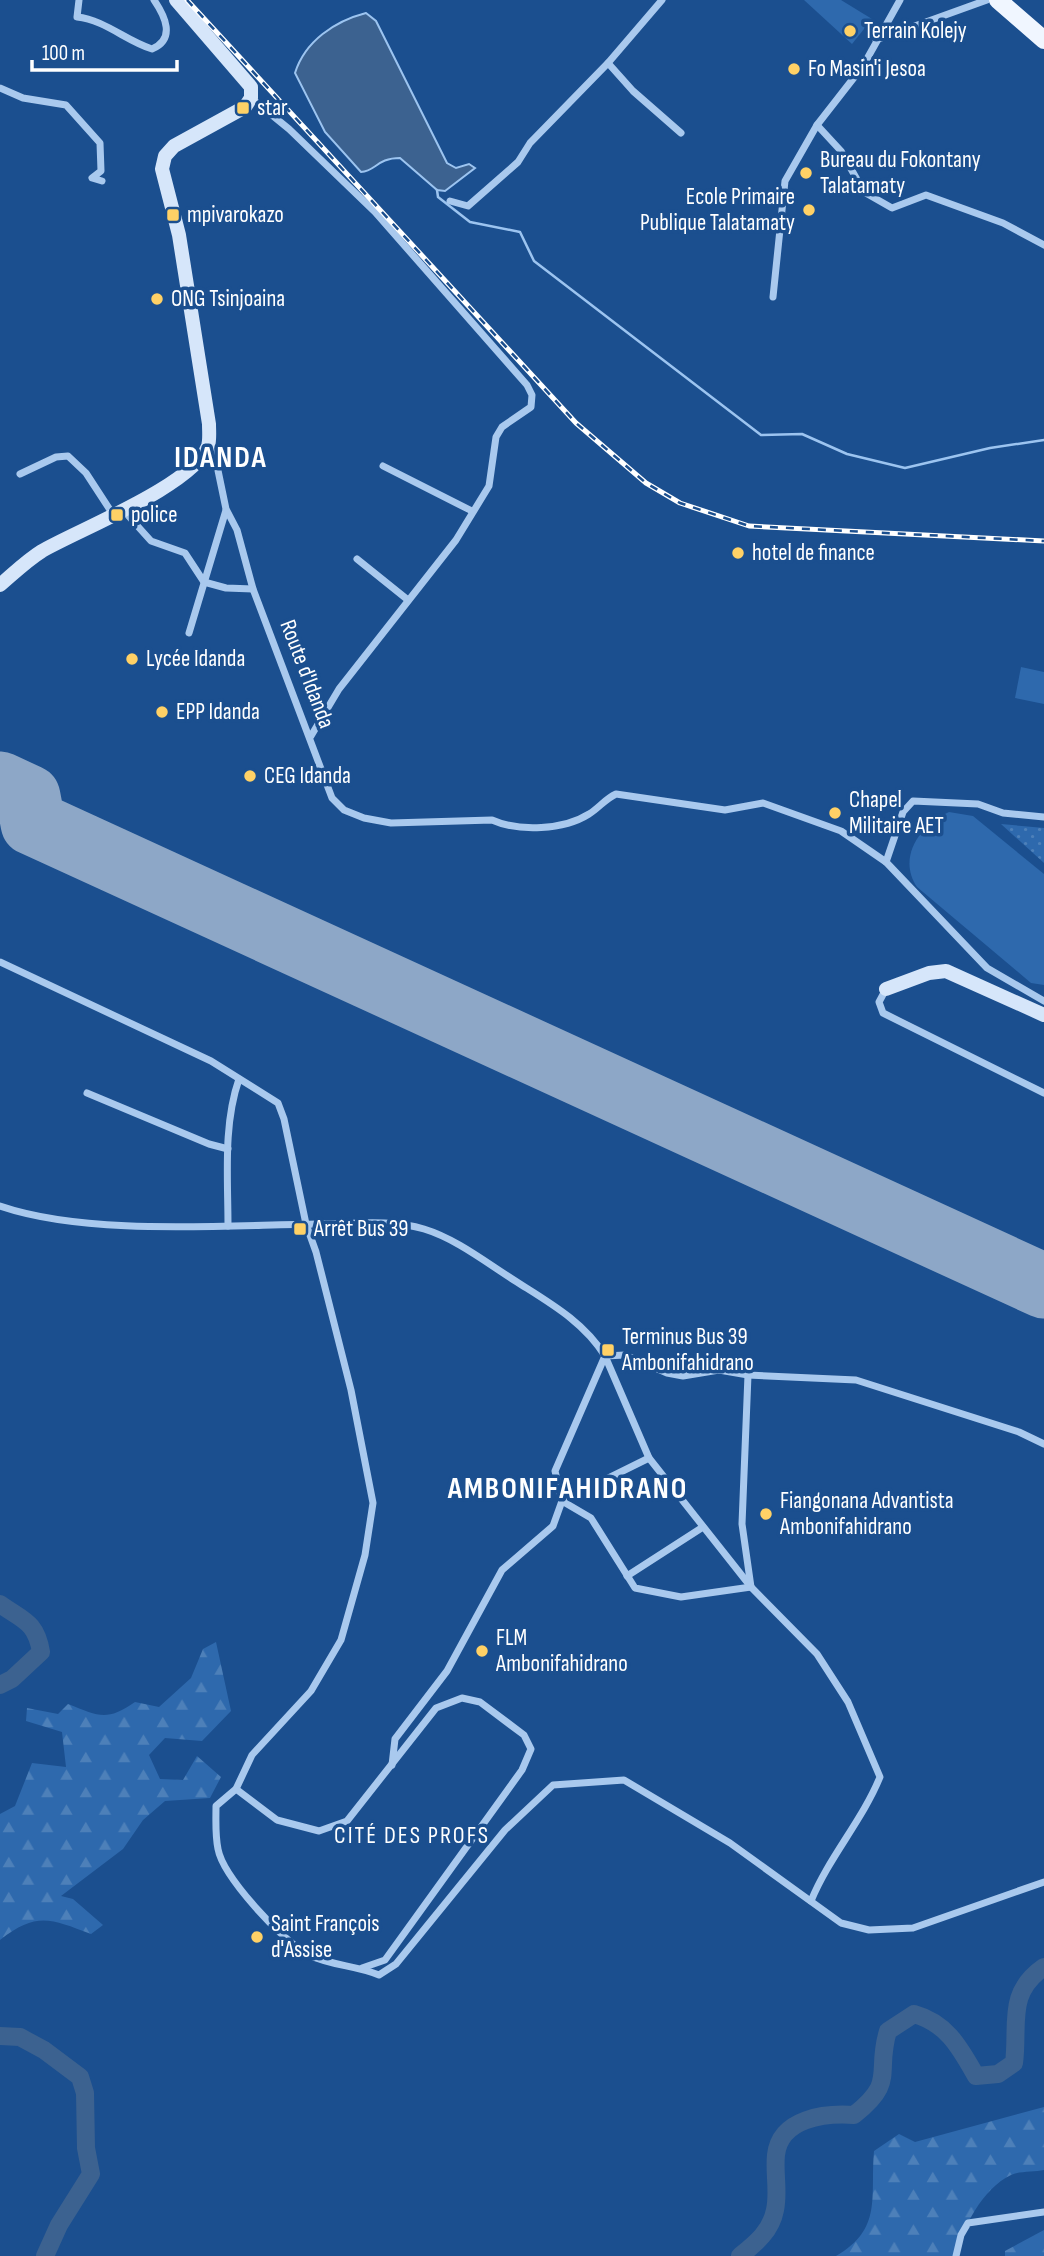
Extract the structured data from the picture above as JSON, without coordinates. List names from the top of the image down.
{
  "streets": {
    "street": ["Route d'Idanda"]
  },
  "districts": ["IDANDA", "AMBONIFAHIDRANO", "CITÉ DES PROFS"],
  "places": {
    "other": [
      "Terrain Kolejy",
      "Fo Masin'i Jesoa",
      "Bureau du Fokontany Talatamaty",
      "Ecole Primaire Publique Talatamaty",
      "ONG Tsinjoaina",
      "hotel de finance",
      "Lycée Idanda",
      "EPP Idanda",
      "CEG Idanda",
      "Chapel Militaire AET",
      "Fiangonana Advantista Ambonifahidrano",
      "FLM Ambonifahidrano",
      "Saint François d'Assise"
    ],
    "transit": [
      "star",
      "mpivarokazo",
      "police",
      "Arrêt Bus 39",
      "Terminus Bus 39 Ambonifahidrano"
    ]
  },
  "scale_bar": "100 m"
}
